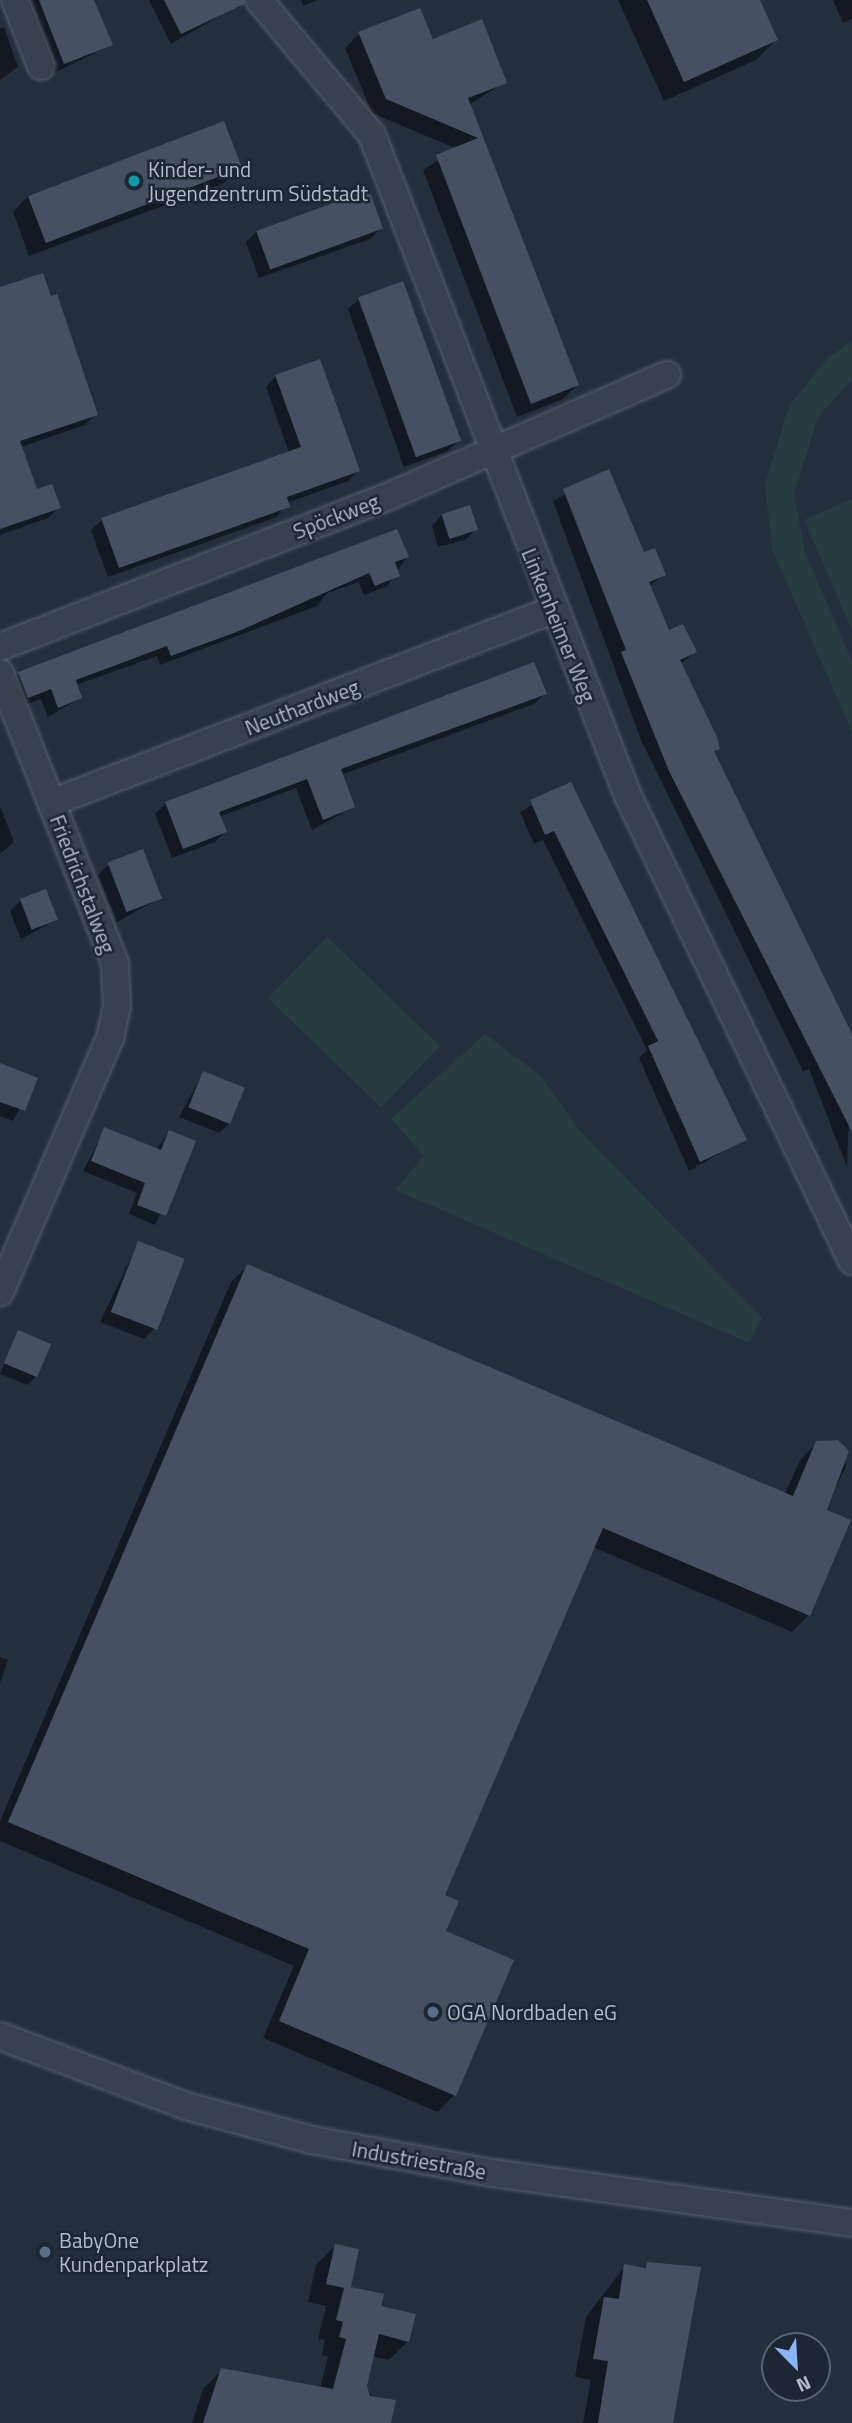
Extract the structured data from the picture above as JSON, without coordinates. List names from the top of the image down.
{
  "streets": {
    "street": [
      "Spöckweg",
      "Linkenheimer Weg",
      "Neuthardweg",
      "Friedrichstalweg",
      "Industriestraße"
    ]
  },
  "crossings": [
    ["Spöckweg", "Linkenheimer Weg"],
    ["Linkenheimer Weg", "Neuthardweg"],
    ["Neuthardweg", "Friedrichstalweg"]
  ],
  "places": ["Kinder- und Jugendzentrum Südstadt", "OGA Nordbaden eG", "BabyOne Kundenparkplatz"],
  "north": "bottom right"
}
